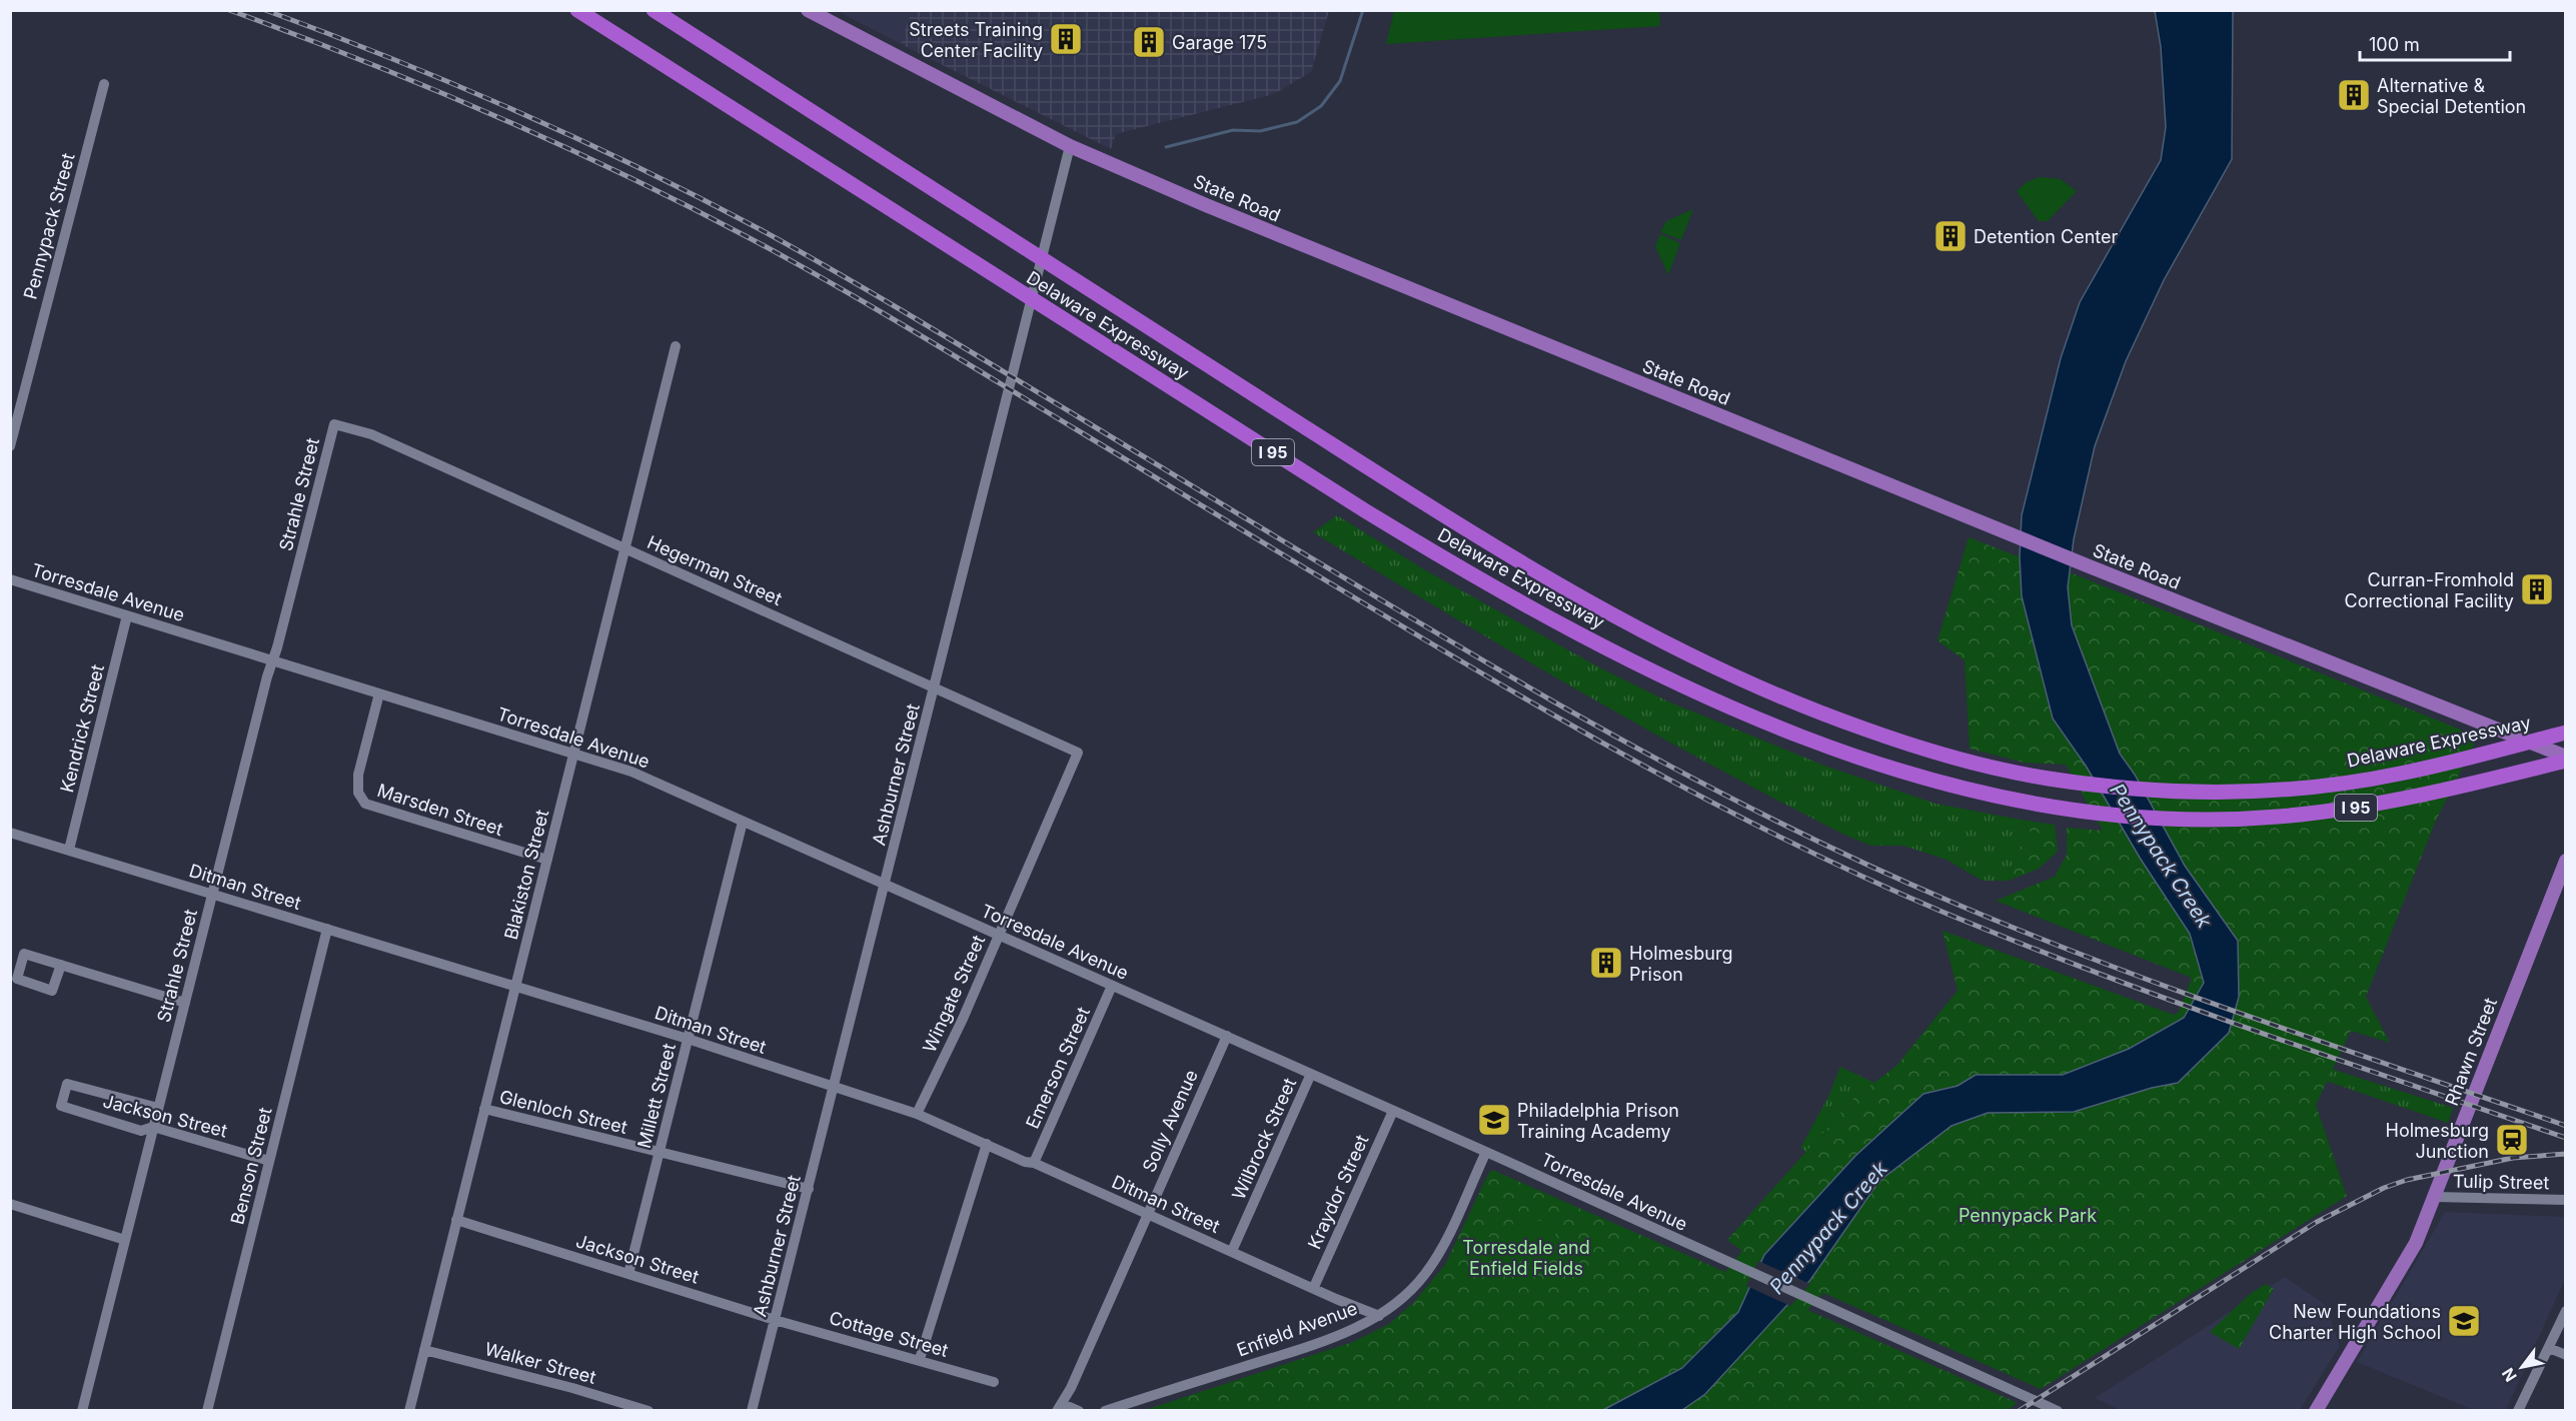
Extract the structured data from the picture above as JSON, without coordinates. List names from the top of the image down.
{
  "streets": {
    "highway": ["Delaware Expressway", "I 95"],
    "main road": ["State Road", "Rhawn Street"],
    "street": [
      "Pennypack Street",
      "Strahle Street",
      "Hegerman Street",
      "Torresdale Avenue",
      "Kendrick Street",
      "Ashburner Street",
      "Marsden Street",
      "Blakiston Street",
      "Ditman Street",
      "Wingate Street",
      "Emerson Street",
      "Millett Street",
      "Glenloch Street",
      "Jackson Street",
      "Solly Avenue",
      "Wilbrock Street",
      "Benson Street",
      "Tulip Street",
      "Kraydor Street",
      "Enfield Avenue",
      "Cottage Street",
      "Walker Street"
    ]
  },
  "crossings": [
    ["State Road", "Ashburner Street"],
    ["Strahle Street", "Hegerman Street"],
    ["Strahle Street", "Torresdale Avenue"],
    ["Strahle Street", "Ditman Street"],
    ["Strahle Street", "Jackson Street"],
    ["Hegerman Street", "Ashburner Street"],
    ["Hegerman Street", "Blakiston Street"],
    ["Hegerman Street", "Wingate Street"],
    ["Torresdale Avenue", "Kendrick Street"],
    ["Torresdale Avenue", "Ashburner Street"],
    ["Torresdale Avenue", "Marsden Street"],
    ["Torresdale Avenue", "Blakiston Street"],
    ["Torresdale Avenue", "Wingate Street"],
    ["Torresdale Avenue", "Emerson Street"],
    ["Torresdale Avenue", "Millett Street"],
    ["Torresdale Avenue", "Solly Avenue"],
    ["Torresdale Avenue", "Wilbrock Street"],
    ["Torresdale Avenue", "Kraydor Street"],
    ["Torresdale Avenue", "Enfield Avenue"],
    ["Kendrick Street", "Ditman Street"],
    ["Ashburner Street", "Ditman Street"],
    ["Ashburner Street", "Glenloch Street"],
    ["Ashburner Street", "Jackson Street"],
    ["Ashburner Street", "Cottage Street"],
    ["Marsden Street", "Blakiston Street"],
    ["Blakiston Street", "Ditman Street"],
    ["Blakiston Street", "Glenloch Street"],
    ["Blakiston Street", "Jackson Street"],
    ["Blakiston Street", "Walker Street"],
    ["Ditman Street", "Wingate Street"],
    ["Ditman Street", "Emerson Street"],
    ["Ditman Street", "Millett Street"],
    ["Ditman Street", "Solly Avenue"],
    ["Ditman Street", "Wilbrock Street"],
    ["Ditman Street", "Benson Street"],
    ["Ditman Street", "Kraydor Street"],
    ["Ditman Street", "Enfield Avenue"],
    ["Rhawn Street", "Tulip Street"],
    ["Millett Street", "Glenloch Street"],
    ["Millett Street", "Jackson Street"],
    ["Jackson Street", "Benson Street"],
    ["Jackson Street", "Cottage Street"]
  ],
  "water": ["Pennypack Creek"],
  "parks": ["Pennypack Park", "Torresdale and Enfield Fields"],
  "places": {
    "building": [
      "Streets Training Center Facility",
      "Garage 175",
      "Alternative & Special Detention",
      "Detention Center",
      "Curran-Fromhold Correctional Facility",
      "Holmesburg Prison"
    ],
    "school or university": ["Philadelphia Prison Training Academy", "New Foundations Charter High School"],
    "station": ["Holmesburg Junction"]
  },
  "scale_bar": "100 m",
  "north": "bottom left"
}
